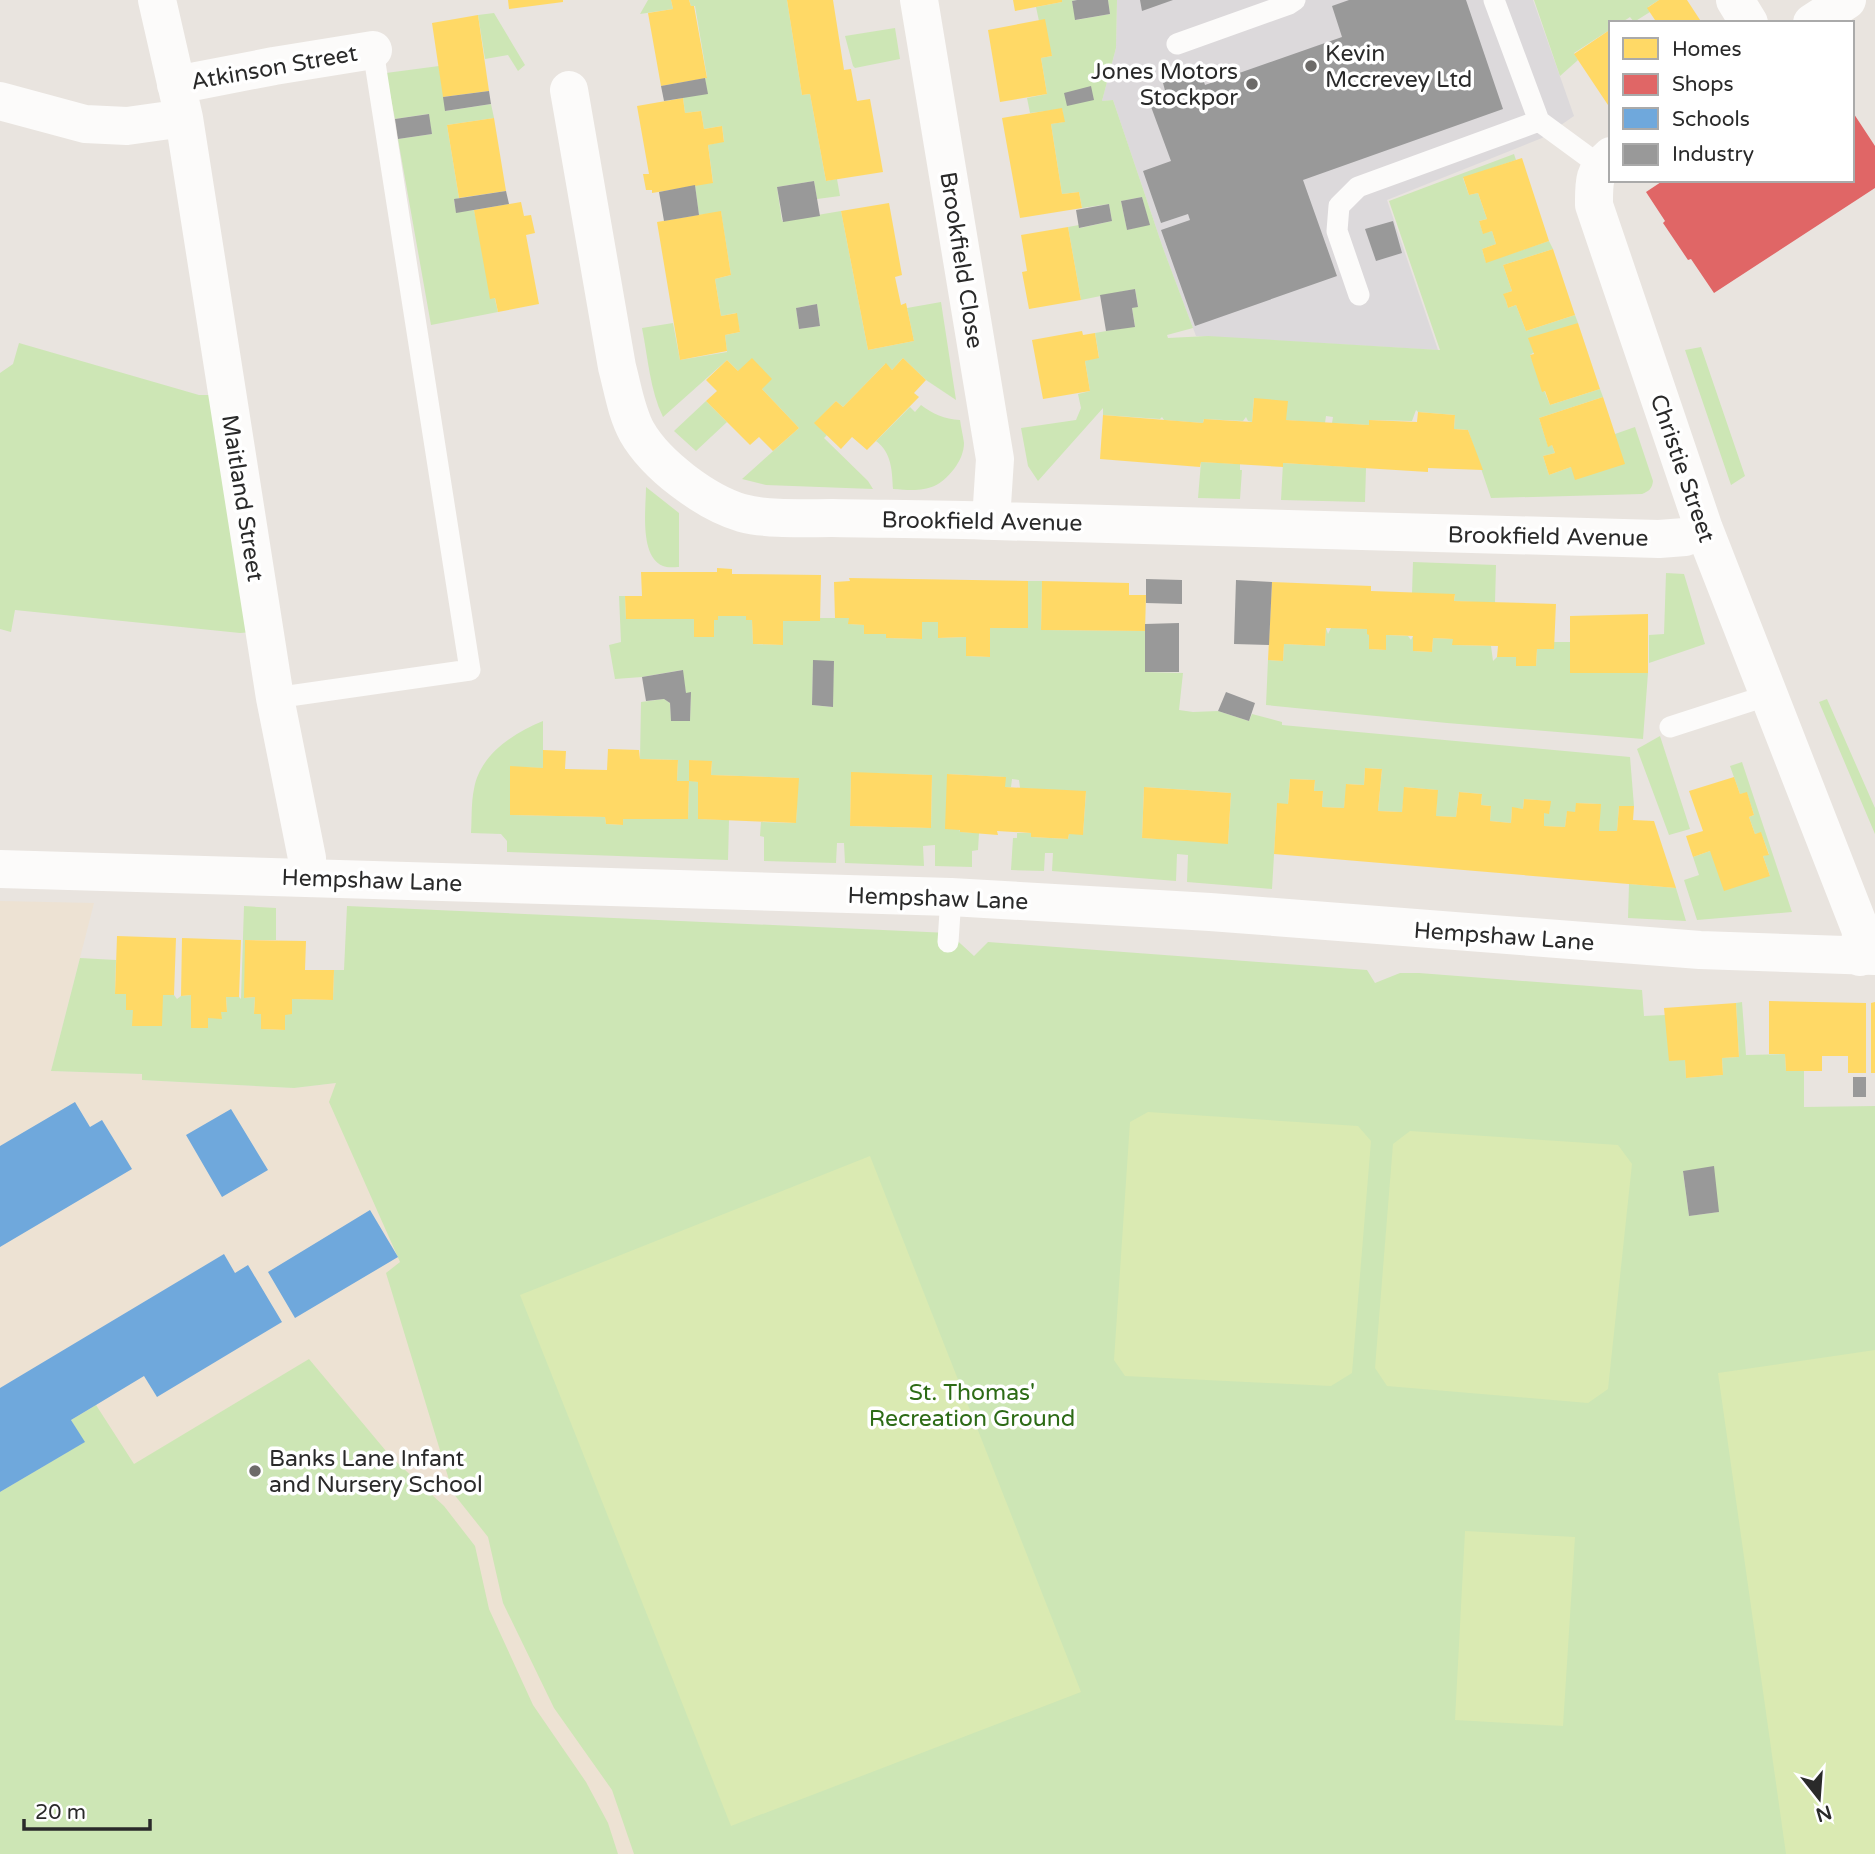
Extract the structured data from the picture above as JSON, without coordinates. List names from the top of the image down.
{
  "streets": {
    "street": [
      "Atkinson Street",
      "Brookfield Close",
      "Christie Street",
      "Maitland Street",
      "Brookfield Avenue",
      "Hempshaw Lane"
    ]
  },
  "crossings": [
    ["Atkinson Street", "Maitland Street"],
    ["Brookfield Close", "Brookfield Avenue"],
    ["Christie Street", "Brookfield Avenue"],
    ["Christie Street", "Hempshaw Lane"],
    ["Maitland Street", "Hempshaw Lane"]
  ],
  "parks": ["St. Thomas' Recreation Ground"],
  "places": ["Kevin Mccrevey Ltd", "Jones Motors Stockpor", "Banks Lane Infant and Nursery School"],
  "legend": [
    "Homes",
    "Shops",
    "Schools",
    "Industry"
  ],
  "scale_bar": "20 m",
  "north": "bottom"
}
